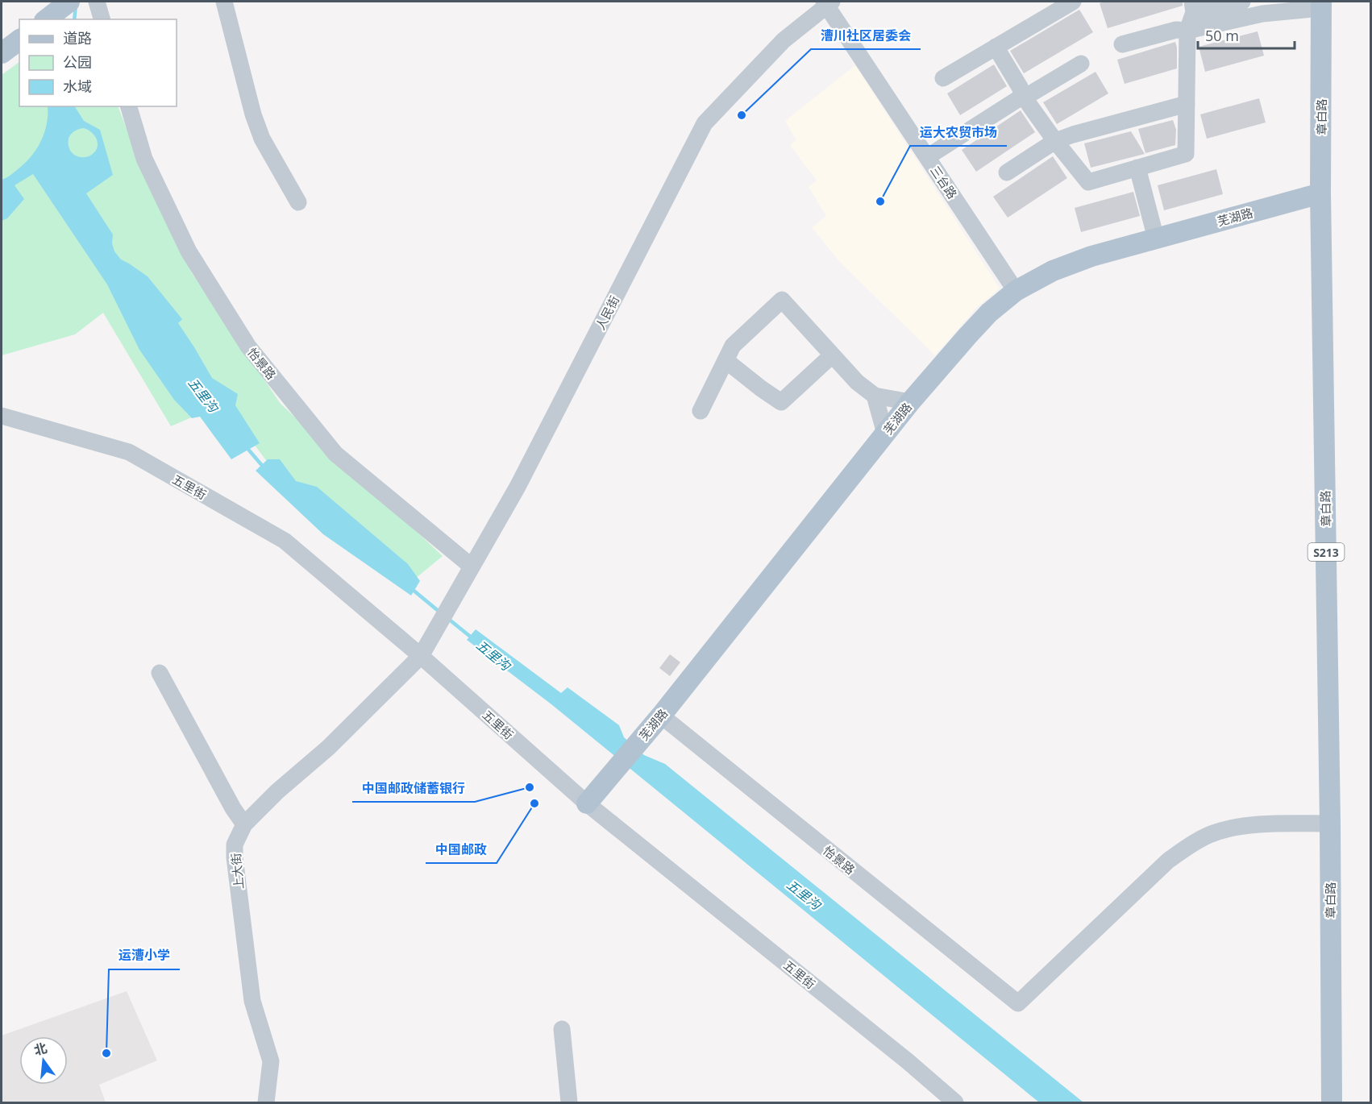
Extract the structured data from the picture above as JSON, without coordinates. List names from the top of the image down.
{
  "streets": {
    "main road": ["章白路", "芜湖路", "S213"],
    "street": [
      "三台路",
      "人民街",
      "怡景路",
      "五里街",
      "上大街"
    ]
  },
  "crossings": [
    ["章白路", "芜湖路"],
    ["章白路", "怡景路"],
    ["三台路", "芜湖路"],
    ["三台路", "人民街"],
    ["芜湖路", "怡景路"],
    ["芜湖路", "五里街"],
    ["人民街", "怡景路"],
    ["人民街", "五里街"],
    ["人民街", "上大街"],
    ["五里街", "上大街"]
  ],
  "water": ["五里沟"],
  "places": [
    "漕川社区居委会",
    "运大农贸市场",
    "中国邮政储蓄银行",
    "中国邮政",
    "运漕小学"
  ],
  "legend": ["道路", "公园", "水域"],
  "scale_bar": "50 m",
  "north": "top"
}
